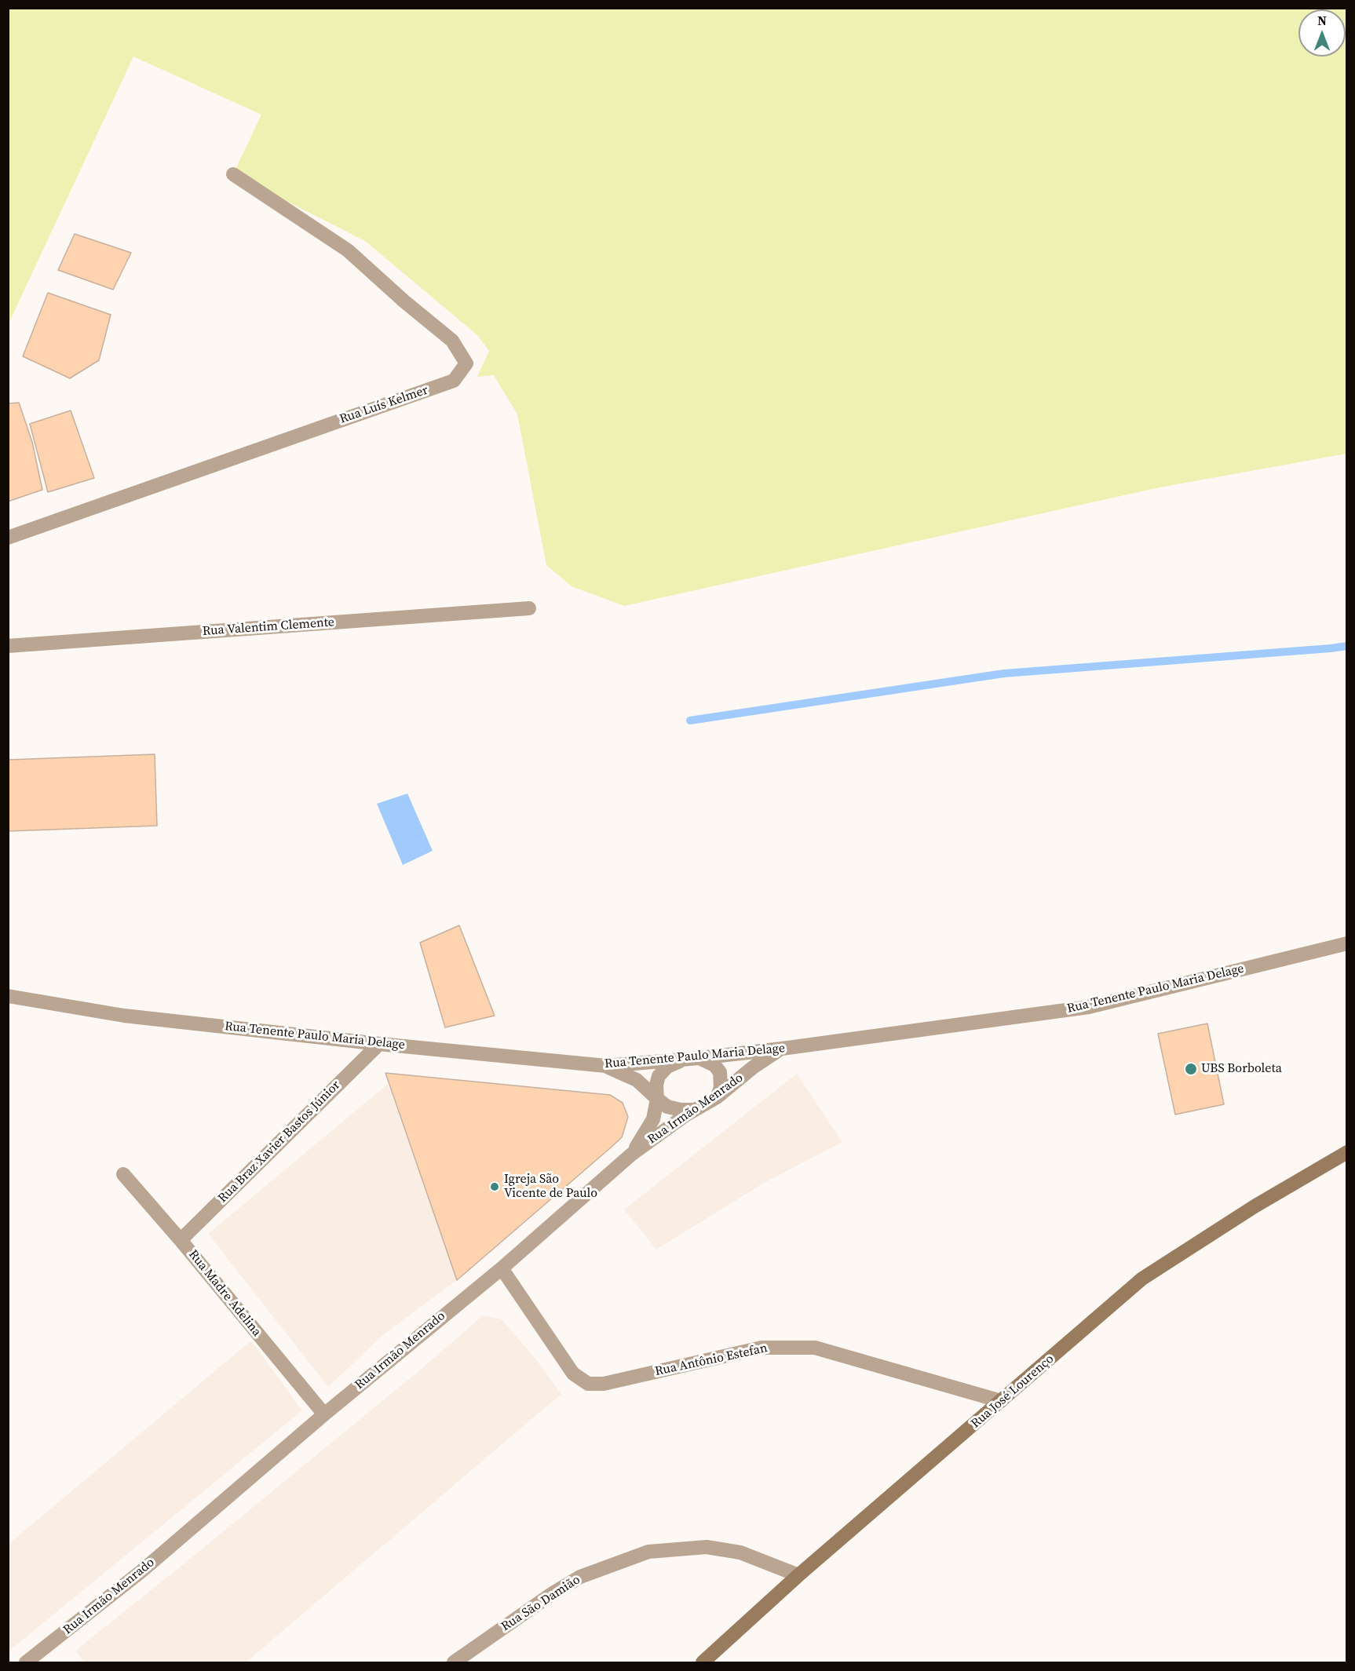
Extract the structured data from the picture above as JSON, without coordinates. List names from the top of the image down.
{
  "streets": {
    "street": [
      "Rua Luís Kelmer",
      "Rua Valentim Clemente",
      "Rua Tenente Paulo Maria Delage",
      "Rua Irmão Menrado",
      "Rua Braz Xavier Bastos Júnior",
      "Rua Madre Adelina",
      "Rua Antônio Estefan",
      "Rua José Lourenço",
      "Rua São Damião"
    ]
  },
  "crossings": [
    ["Rua Tenente Paulo Maria Delage", "Rua Irmão Menrado"],
    ["Rua Tenente Paulo Maria Delage", "Rua Braz Xavier Bastos Júnior"],
    ["Rua Irmão Menrado", "Rua Madre Adelina"],
    ["Rua Irmão Menrado", "Rua Antônio Estefan"],
    ["Rua Braz Xavier Bastos Júnior", "Rua Madre Adelina"],
    ["Rua Antônio Estefan", "Rua José Lourenço"],
    ["Rua José Lourenço", "Rua São Damião"]
  ],
  "places": ["UBS Borboleta", "Igreja São Vicente de Paulo"],
  "north": "top"
}
